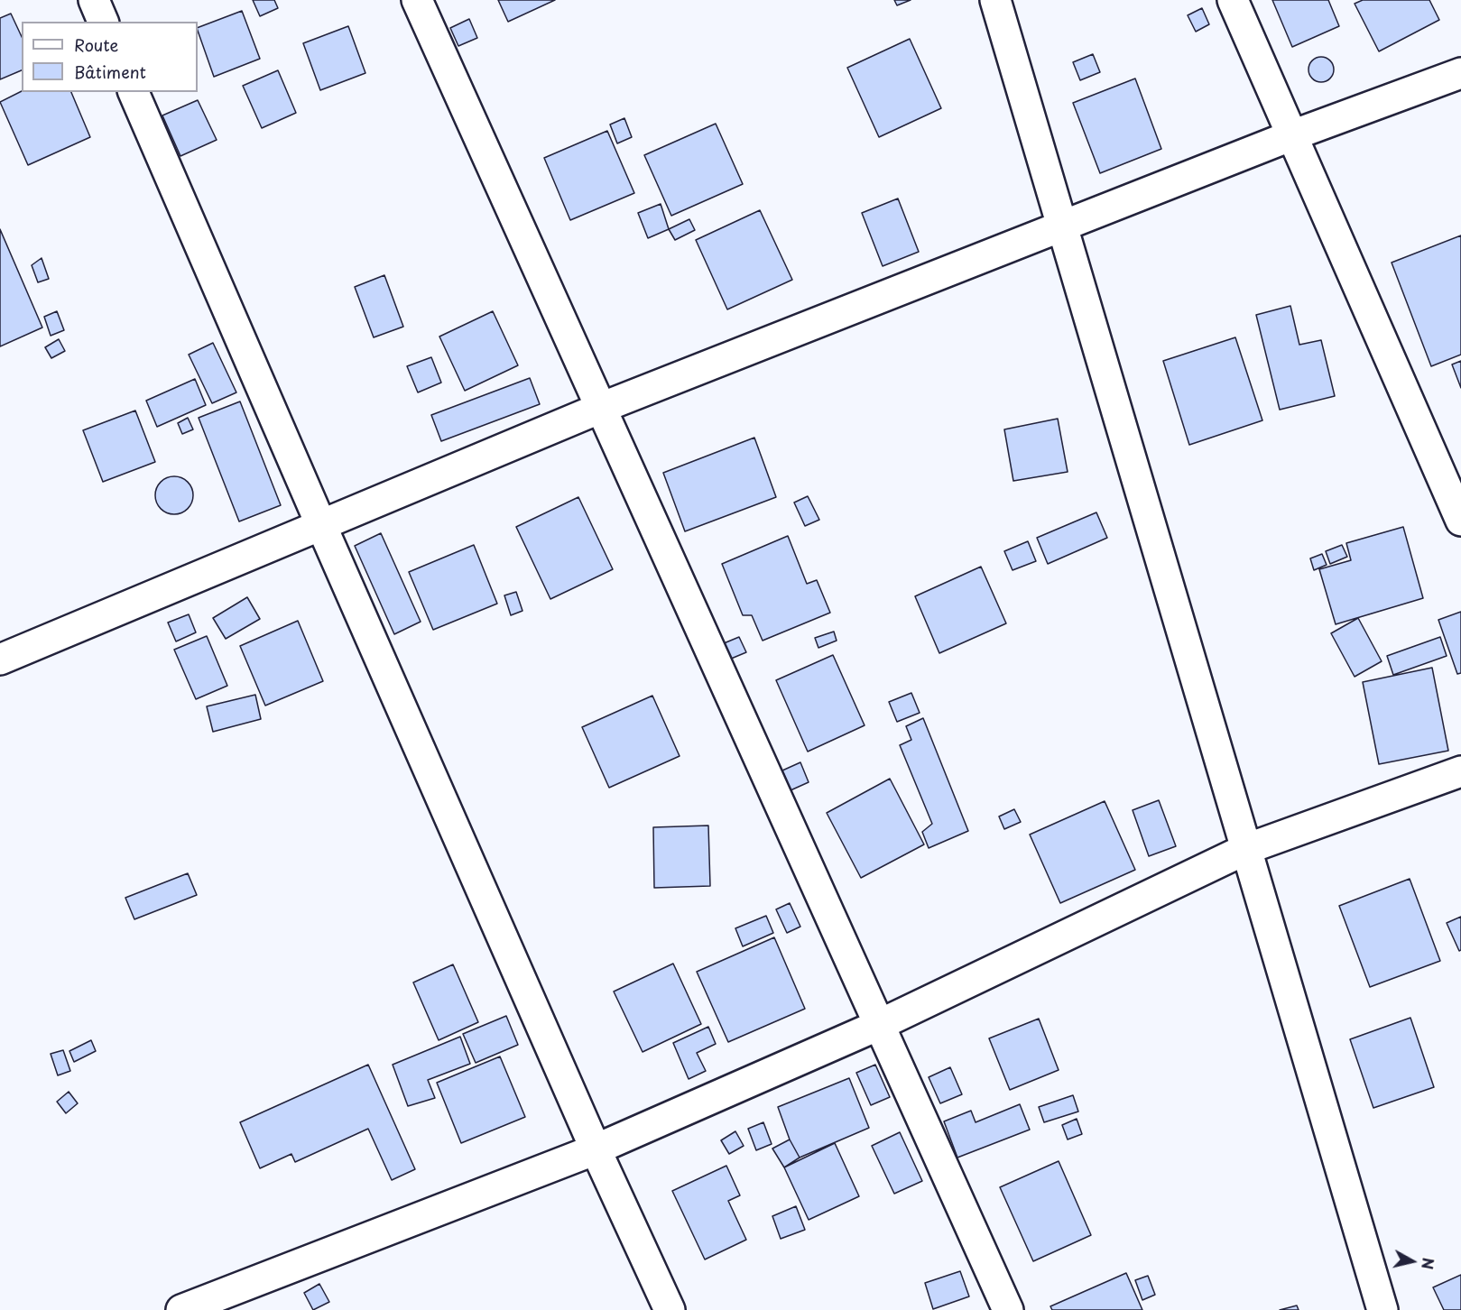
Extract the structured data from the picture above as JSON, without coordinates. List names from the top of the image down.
{
  "legend": ["Route", "Bâtiment"],
  "north": "right"
}
